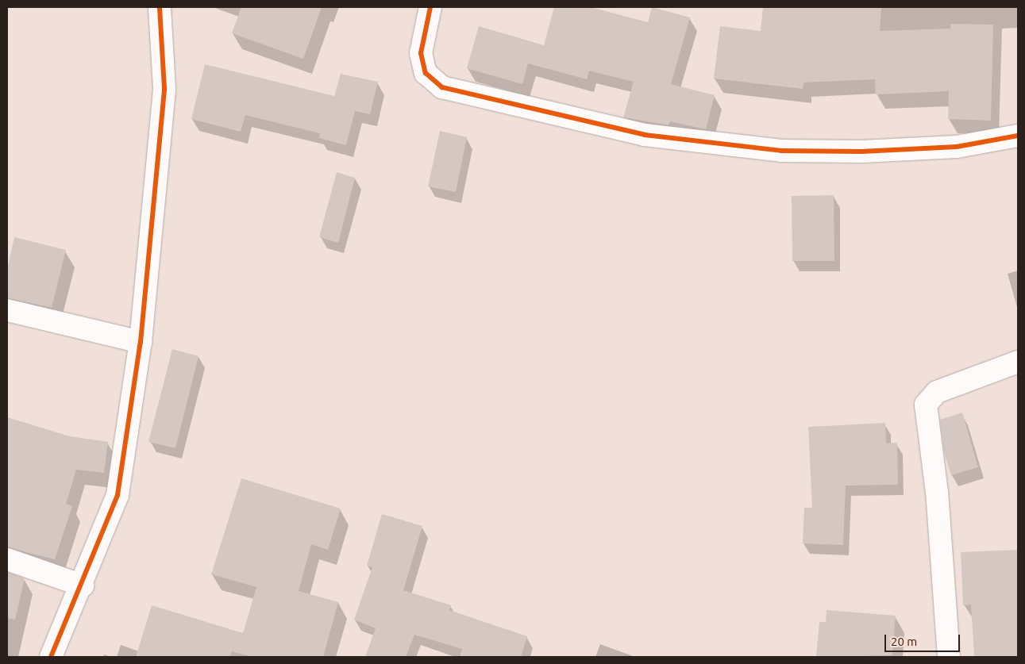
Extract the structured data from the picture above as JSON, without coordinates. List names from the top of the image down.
{
  "scale_bar": "20 m"
}
